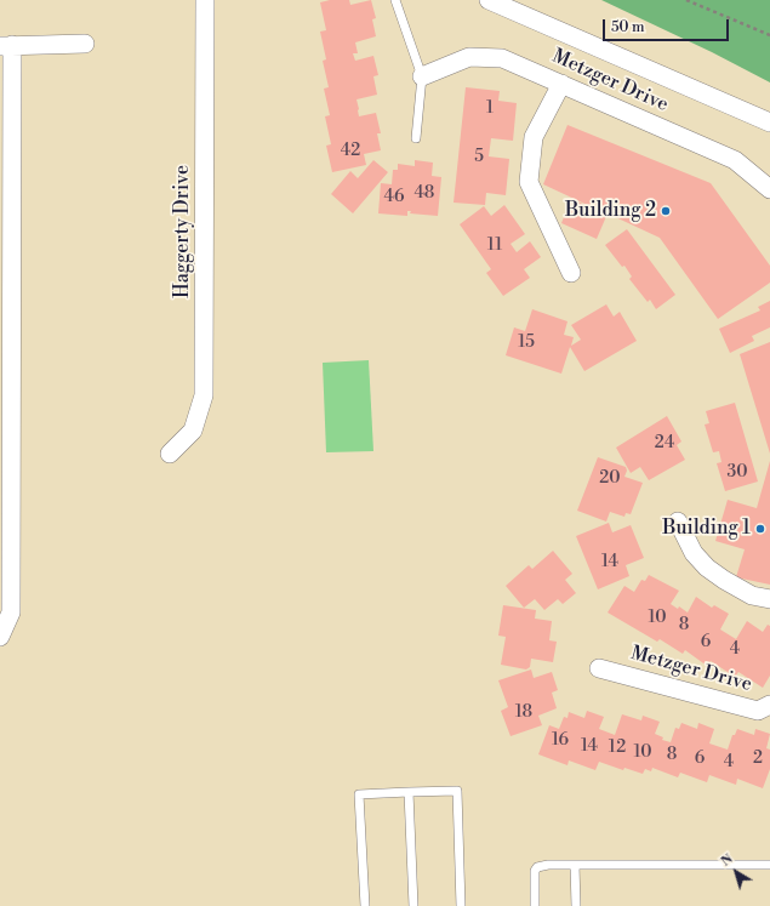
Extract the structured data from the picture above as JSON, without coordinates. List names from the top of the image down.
{
  "streets": {
    "street": ["Metzger Drive", "Haggerty Drive"]
  },
  "places": ["Building 2", "Building 1"],
  "house_numbers": [
    "1",
    "42",
    "5",
    "48",
    "46",
    "11",
    "15",
    "24",
    "30",
    "20",
    "14",
    "10",
    "8",
    "6",
    "4",
    "18",
    "16",
    "14",
    "12",
    "10",
    "8",
    "6",
    "2",
    "4"
  ],
  "scale_bar": "50 m",
  "north": "top left"
}
